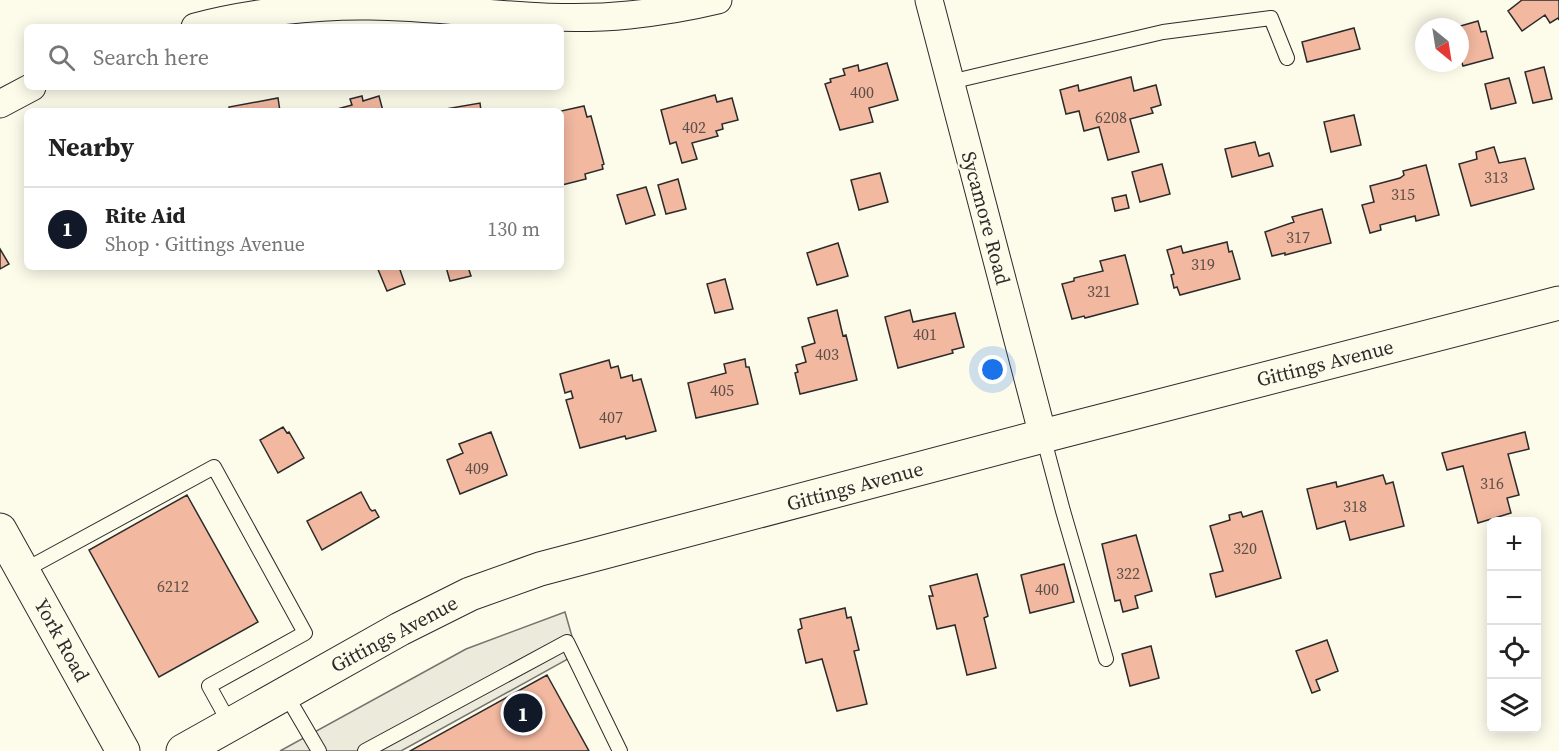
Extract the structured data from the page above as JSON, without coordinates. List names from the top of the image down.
{
  "streets": {
    "street": ["Sycamore Road", "Gittings Avenue", "York Road"]
  },
  "crossings": [
    ["Sycamore Road", "Gittings Avenue"]
  ],
  "house_numbers": [
    "400",
    "6208",
    "402",
    "313",
    "315",
    "317",
    "319",
    "321",
    "401",
    "403",
    "405",
    "407",
    "409",
    "316",
    "318",
    "320",
    "322",
    "6212",
    "400"
  ],
  "north": "bottom right",
  "page": {
    "search": "Search here",
    "heading": "Nearby",
    "list": [
      {
        "mark": "1",
        "name": "Rite Aid",
        "note": "Shop · Gittings Avenue",
        "value": "130 m"
      }
    ],
    "map_buttons": ["+", "−"],
    "pins": "1"
  }
}
